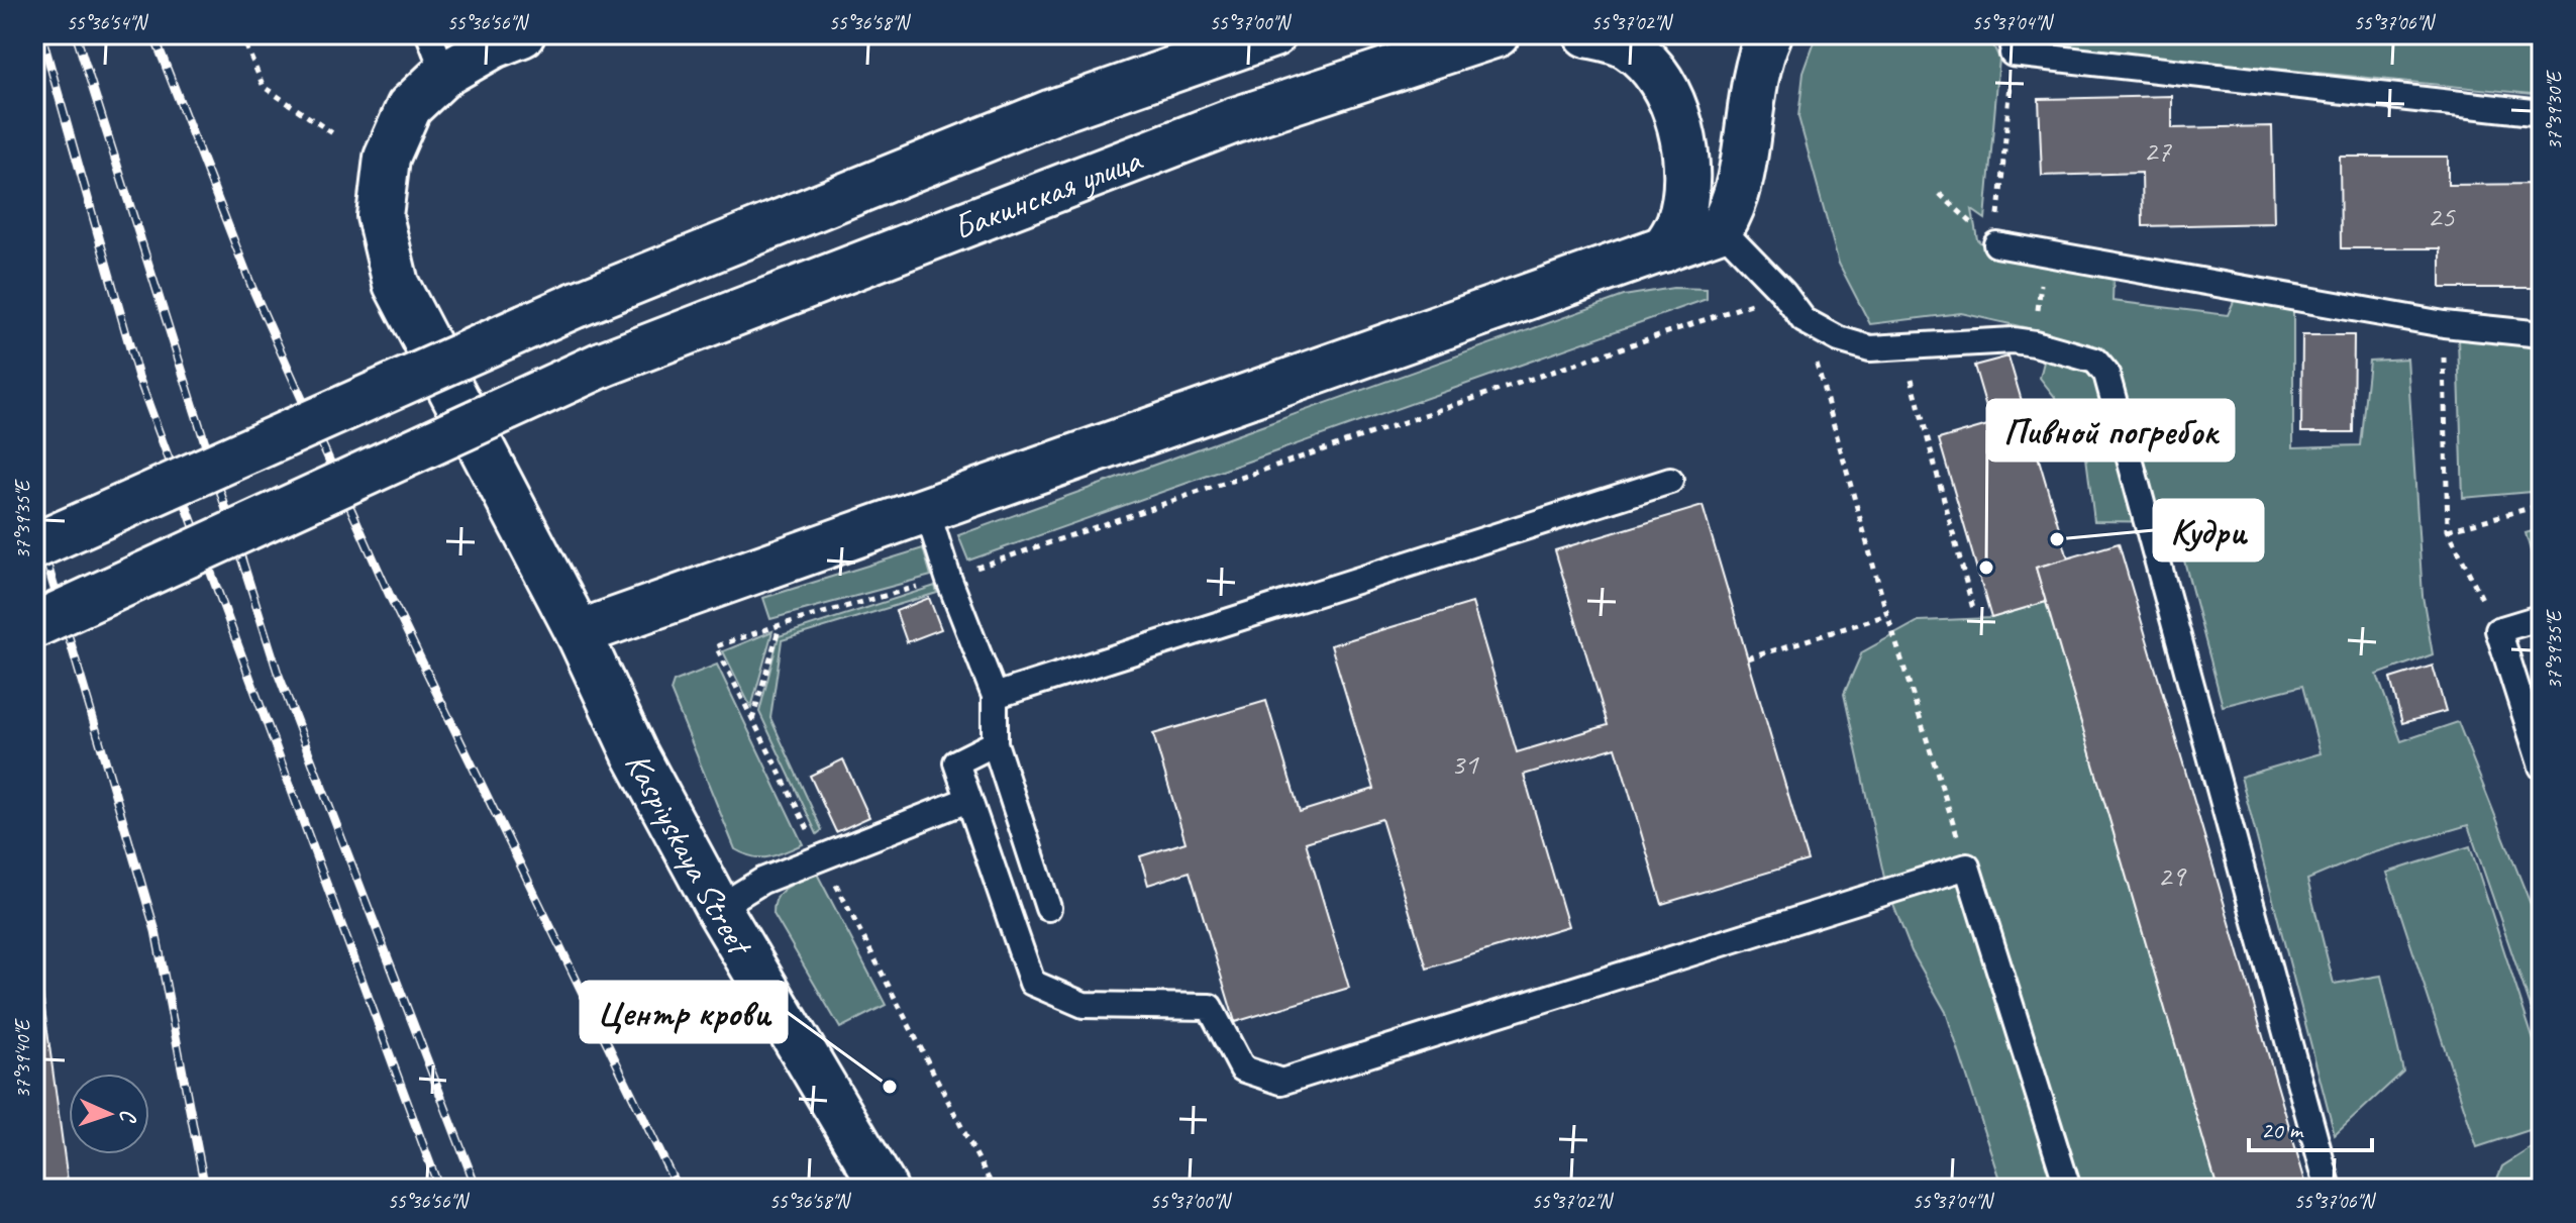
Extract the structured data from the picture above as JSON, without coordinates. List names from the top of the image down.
{
  "streets": {
    "main road": ["Бакинская улица", "Kaspiyskaya Street"]
  },
  "places": ["Кудри", "Пивной погребок", "Центр крови"],
  "house_numbers": [
    "27",
    "25",
    "31",
    "29"
  ],
  "scale_bar": "20 m",
  "north": "right",
  "coordinates": [
    "55°36'54\"N",
    "55°36'56\"N",
    "55°36'58\"N",
    "55°37'00\"N",
    "55°37'02\"N",
    "55°37'04\"N",
    "55°37'06\"N",
    "37°39'30\"E",
    "37°39'35\"E",
    "37°39'40\"E"
  ]
}
